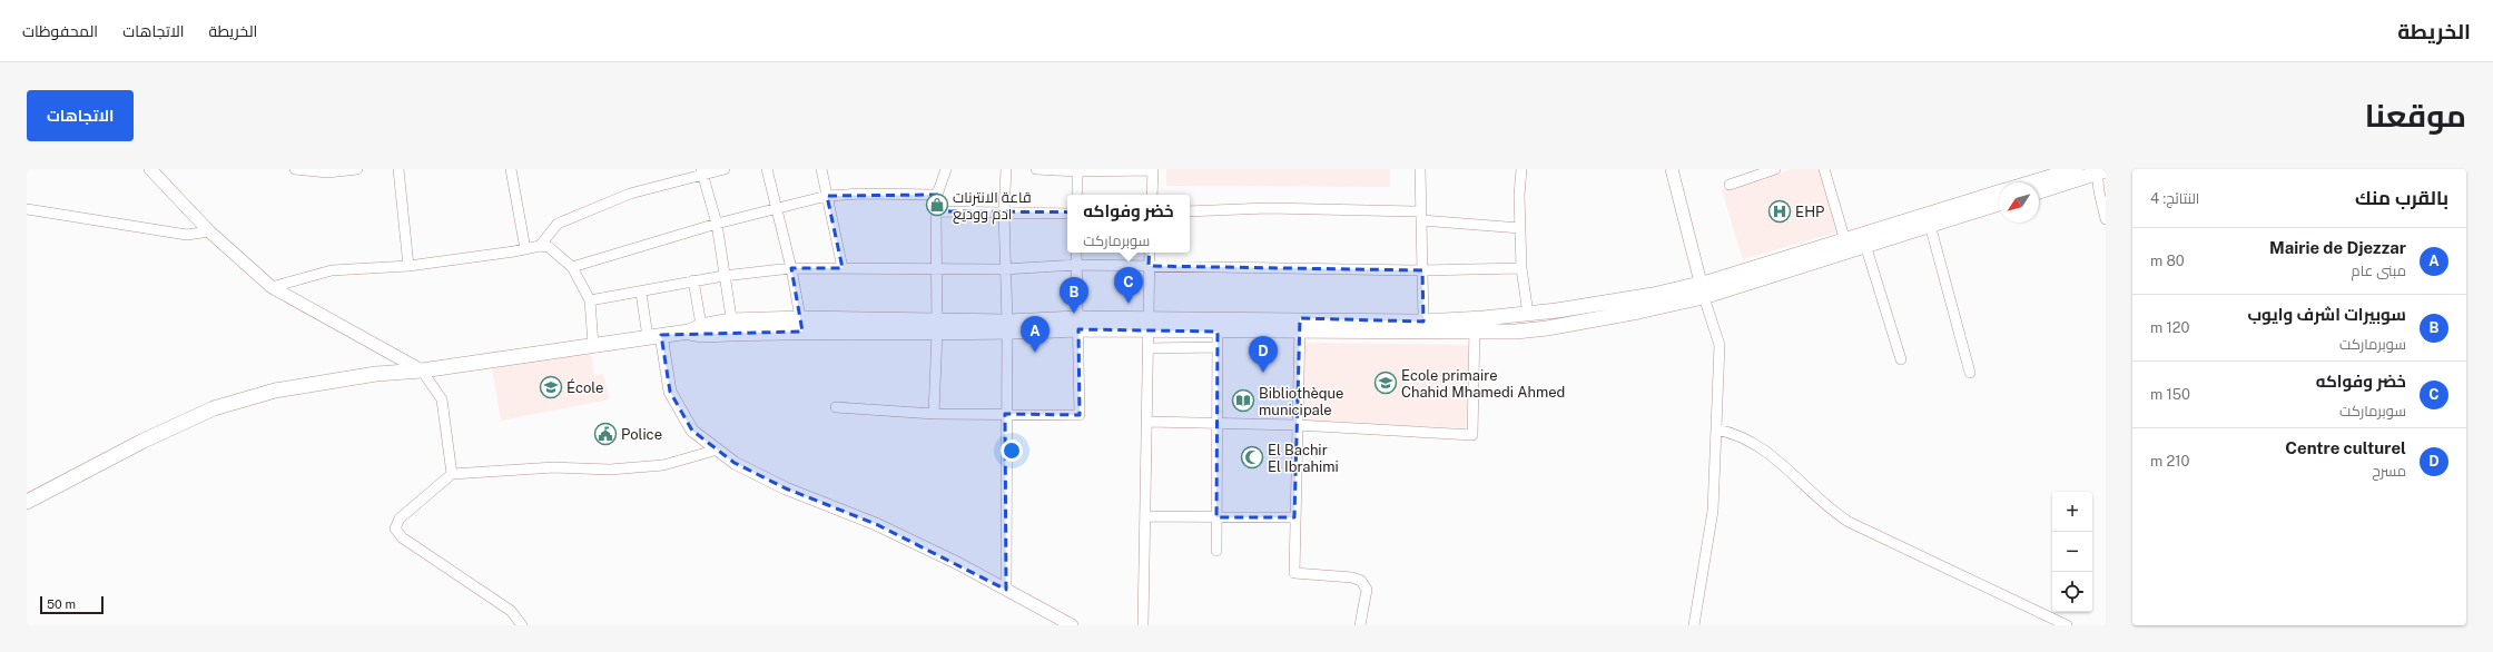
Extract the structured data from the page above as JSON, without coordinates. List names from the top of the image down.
{
  "places": {
    "shop": ["قاعة الانترنات ادم ووديع"],
    "hospital": ["EHP"],
    "school or university": ["Ecole primaire Chahid Mhamedi Ahmed", "École"],
    "library": ["Bibliothèque municipale"],
    "public building": ["Police"],
    "mosque": ["El Bachir El Ibrahimi"]
  },
  "scale_bar": "50 m",
  "north": "bottom left",
  "page": {
    "header": "الخريطة",
    "nav": ["الخريطة", "الاتجاهات", "المحفوظات"],
    "title": "موقعنا",
    "buttons": "الاتجاهات",
    "heading": ["بالقرب منك", "النتائج: 4"],
    "popup": ["خضر وفواكه", "سوبرماركت"],
    "list": [
      {
        "mark": "A",
        "name": "Mairie de Djezzar",
        "note": "مبنى عام",
        "value": "80 m"
      },
      {
        "mark": "B",
        "name": "سوبيرات اشرف وايوب",
        "note": "سوبرماركت",
        "value": "120 m"
      },
      {
        "mark": "C",
        "name": "خضر وفواكه",
        "note": "سوبرماركت",
        "value": "150 m"
      },
      {
        "mark": "D",
        "name": "Centre culturel",
        "note": "مسرح",
        "value": "210 m"
      }
    ],
    "pins": [
      "C",
      "B",
      "A",
      "D"
    ],
    "map_buttons": ["+", "−"],
    "scale": "50 m"
  }
}
